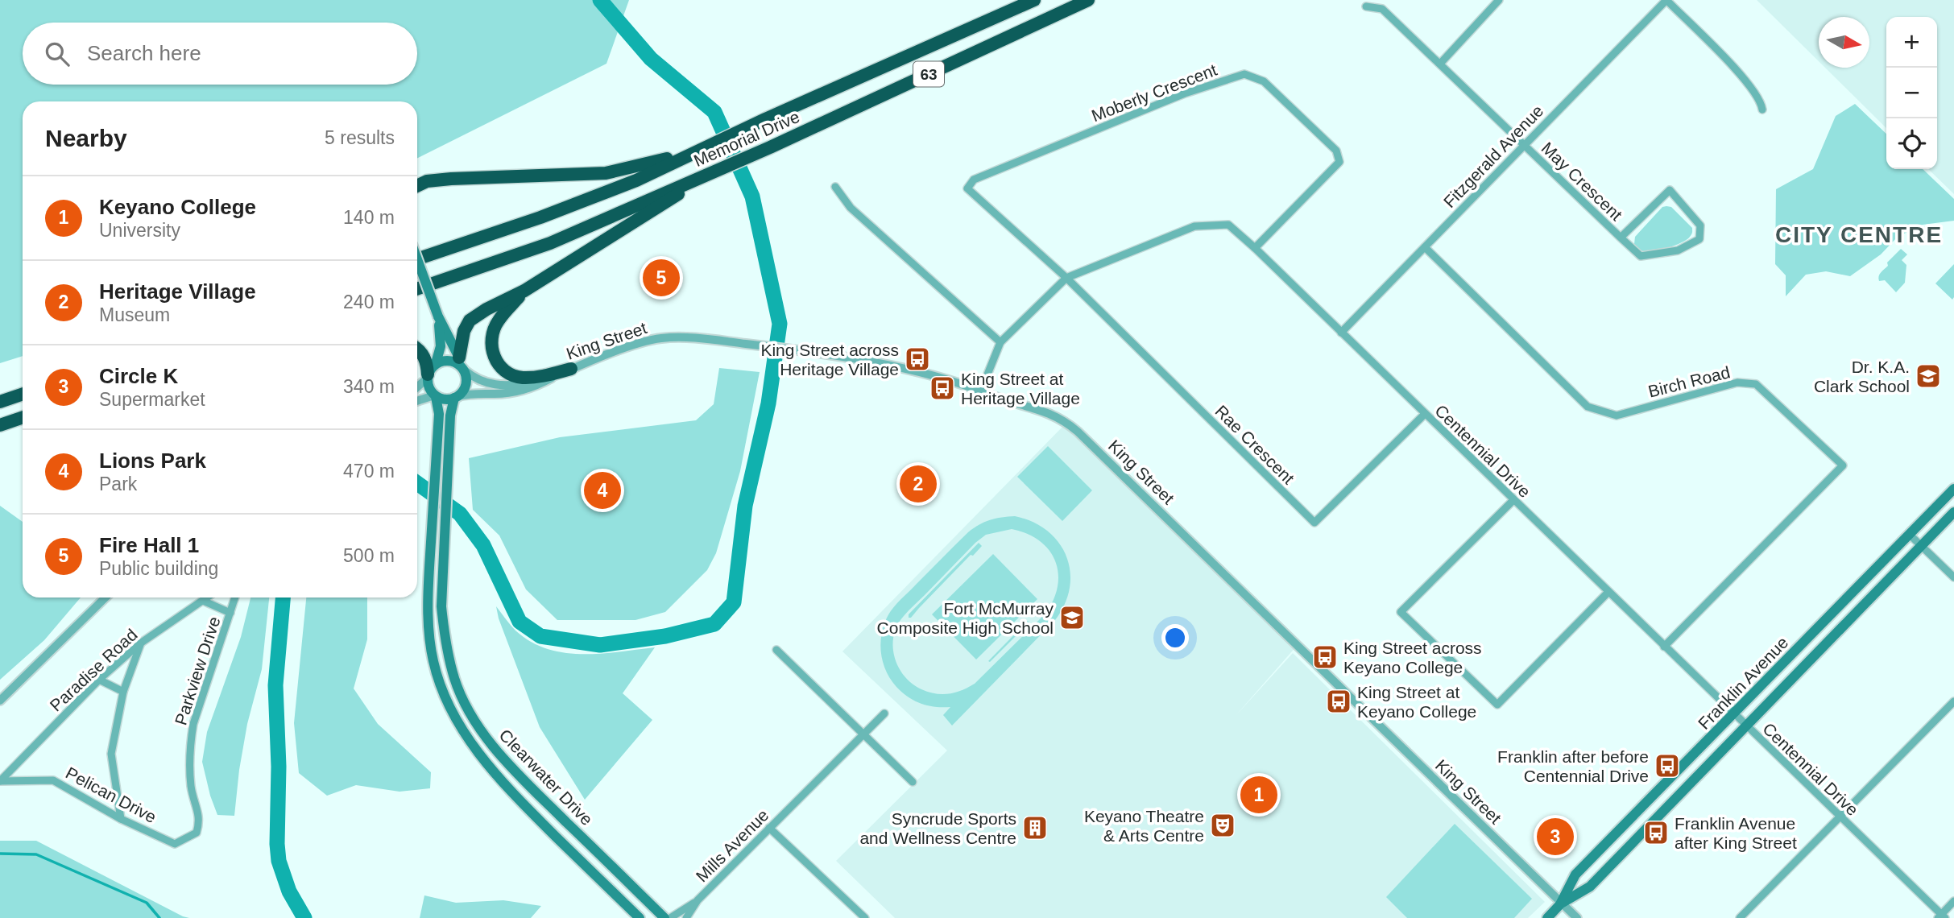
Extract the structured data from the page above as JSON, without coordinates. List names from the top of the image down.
{
  "streets": {
    "highway": ["63", "Memorial Drive"],
    "main road": ["Franklin Avenue", "Clearwater Drive"],
    "street": [
      "Moberly Crescent",
      "Fitzgerald Avenue",
      "May Crescent",
      "King Street",
      "Birch Road",
      "Rae Crescent",
      "Centennial Drive",
      "Paradise Road",
      "Parkview Drive",
      "Pelican Drive",
      "Mills Avenue"
    ]
  },
  "crossings": [
    ["Moberly Crescent", "Rae Crescent"],
    ["Moberly Crescent", "Centennial Drive"],
    ["Fitzgerald Avenue", "May Crescent"],
    ["Fitzgerald Avenue", "Birch Road"],
    ["Fitzgerald Avenue", "Centennial Drive"],
    ["King Street", "Centennial Drive"],
    ["King Street", "Franklin Avenue"],
    ["King Street", "Clearwater Drive"],
    ["Birch Road", "Centennial Drive"],
    ["Rae Crescent", "Centennial Drive"],
    ["Centennial Drive", "Franklin Avenue"],
    ["Paradise Road", "Pelican Drive"],
    ["Parkview Drive", "Pelican Drive"]
  ],
  "districts": ["CITY CENTRE"],
  "places": {
    "bus stop": [
      "King Street across Heritage Village",
      "King Street at Heritage Village",
      "King Street across Keyano College",
      "King Street at Keyano College",
      "Franklin after before Centennial Drive",
      "Franklin Avenue after King Street"
    ],
    "school or university": ["Dr. K.A. Clark School", "Fort McMurray Composite High School"],
    "theatre": ["Keyano Theatre & Arts Centre"],
    "building": ["Syncrude Sports and Wellness Centre"]
  },
  "north": "right",
  "page": {
    "map_buttons": ["+", "−"],
    "search": "Search here",
    "heading": ["Nearby", "5 results"],
    "list": [
      {
        "mark": "1",
        "name": "Keyano College",
        "note": "University",
        "value": "140 m"
      },
      {
        "mark": "2",
        "name": "Heritage Village",
        "note": "Museum",
        "value": "240 m"
      },
      {
        "mark": "3",
        "name": "Circle K",
        "note": "Supermarket",
        "value": "340 m"
      },
      {
        "mark": "4",
        "name": "Lions Park",
        "note": "Park",
        "value": "470 m"
      },
      {
        "mark": "5",
        "name": "Fire Hall 1",
        "note": "Public building",
        "value": "500 m"
      }
    ],
    "pins": [
      "5",
      "2",
      "4",
      "1",
      "3"
    ]
  }
}
